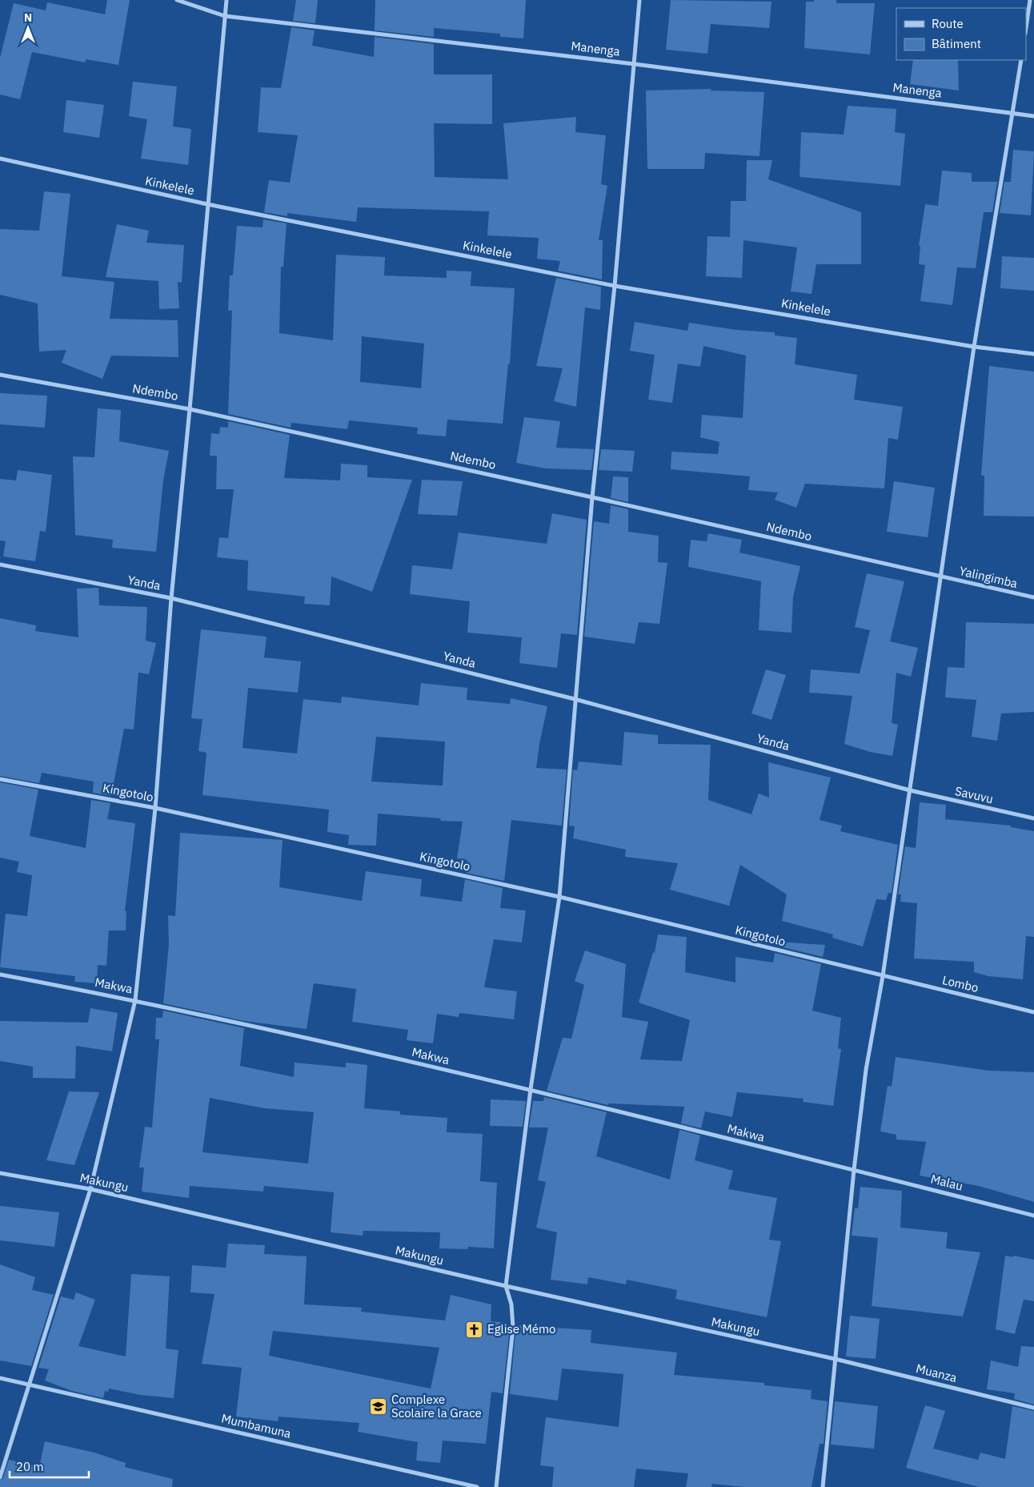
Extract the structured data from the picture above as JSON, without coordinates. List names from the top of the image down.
{
  "streets": {
    "street": [
      "Manenga",
      "Kinkelele",
      "Ndembo",
      "Yalingimba",
      "Yanda",
      "Kingotolo",
      "Savuvu",
      "Lombo",
      "Makwa",
      "Makungu",
      "Malau",
      "Muanza",
      "Mumbamuna"
    ]
  },
  "crossings": [
    ["Ndembo", "Yalingimba"],
    ["Yanda", "Savuvu"],
    ["Kingotolo", "Lombo"],
    ["Makwa", "Malau"],
    ["Makungu", "Muanza"]
  ],
  "places": {
    "church": ["Eglise Mémo"],
    "school or university": ["Complexe Scolaire la Grace"]
  },
  "legend": ["Route", "Bâtiment"],
  "scale_bar": "20 m",
  "north": "top"
}
